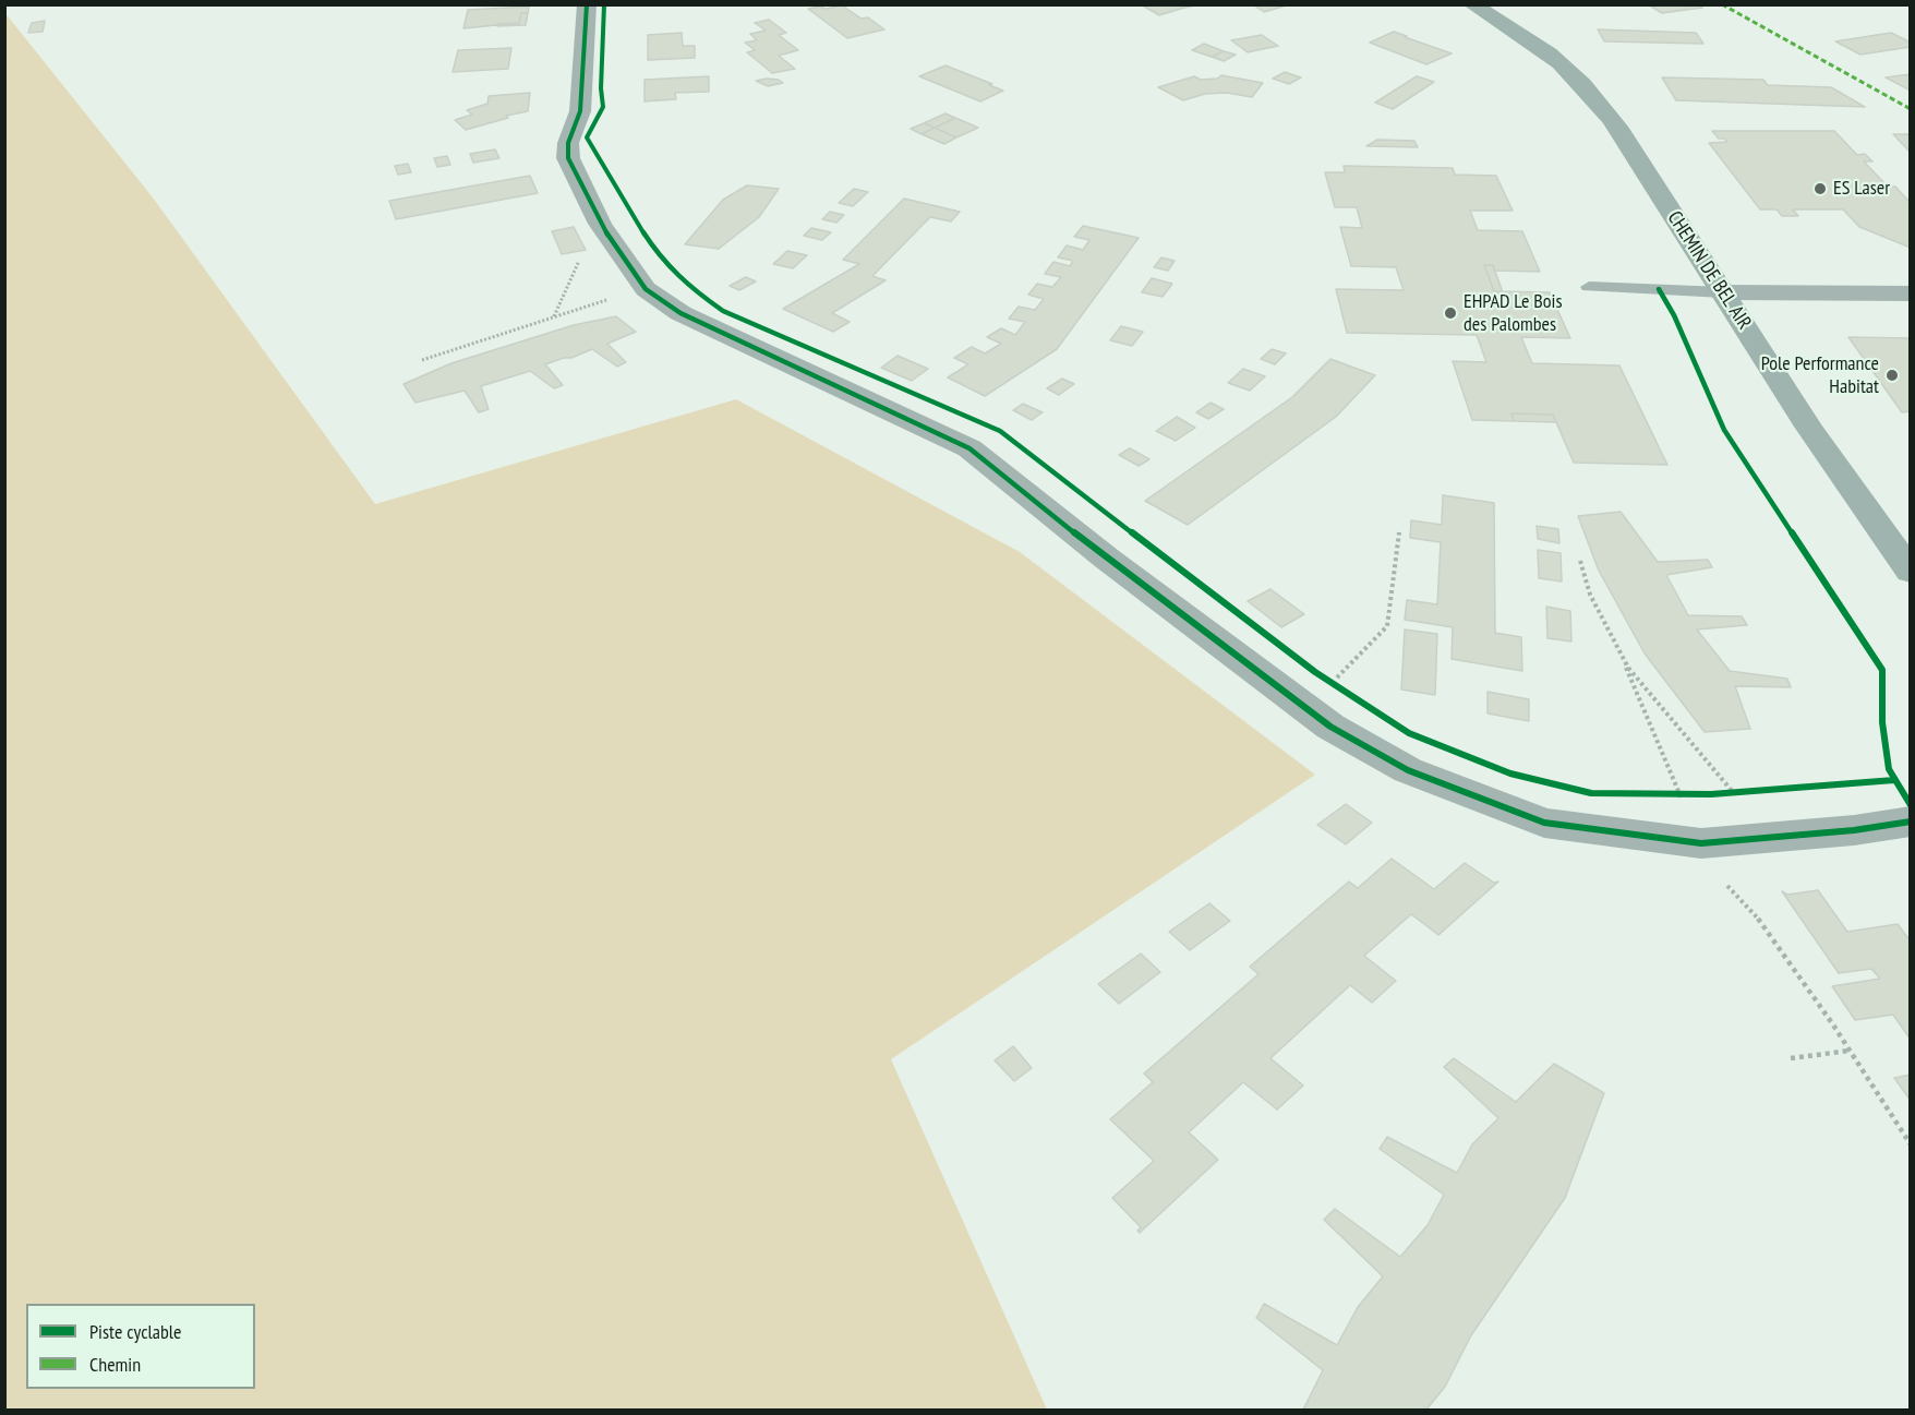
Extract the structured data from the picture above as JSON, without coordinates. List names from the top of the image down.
{
  "streets": {
    "street": ["CHEMIN DE BEL AIR"]
  },
  "places": ["ES Laser", "EHPAD Le Bois des Palombes", "Pole Performance Habitat"],
  "legend": ["Piste cyclable", "Chemin"]
}
